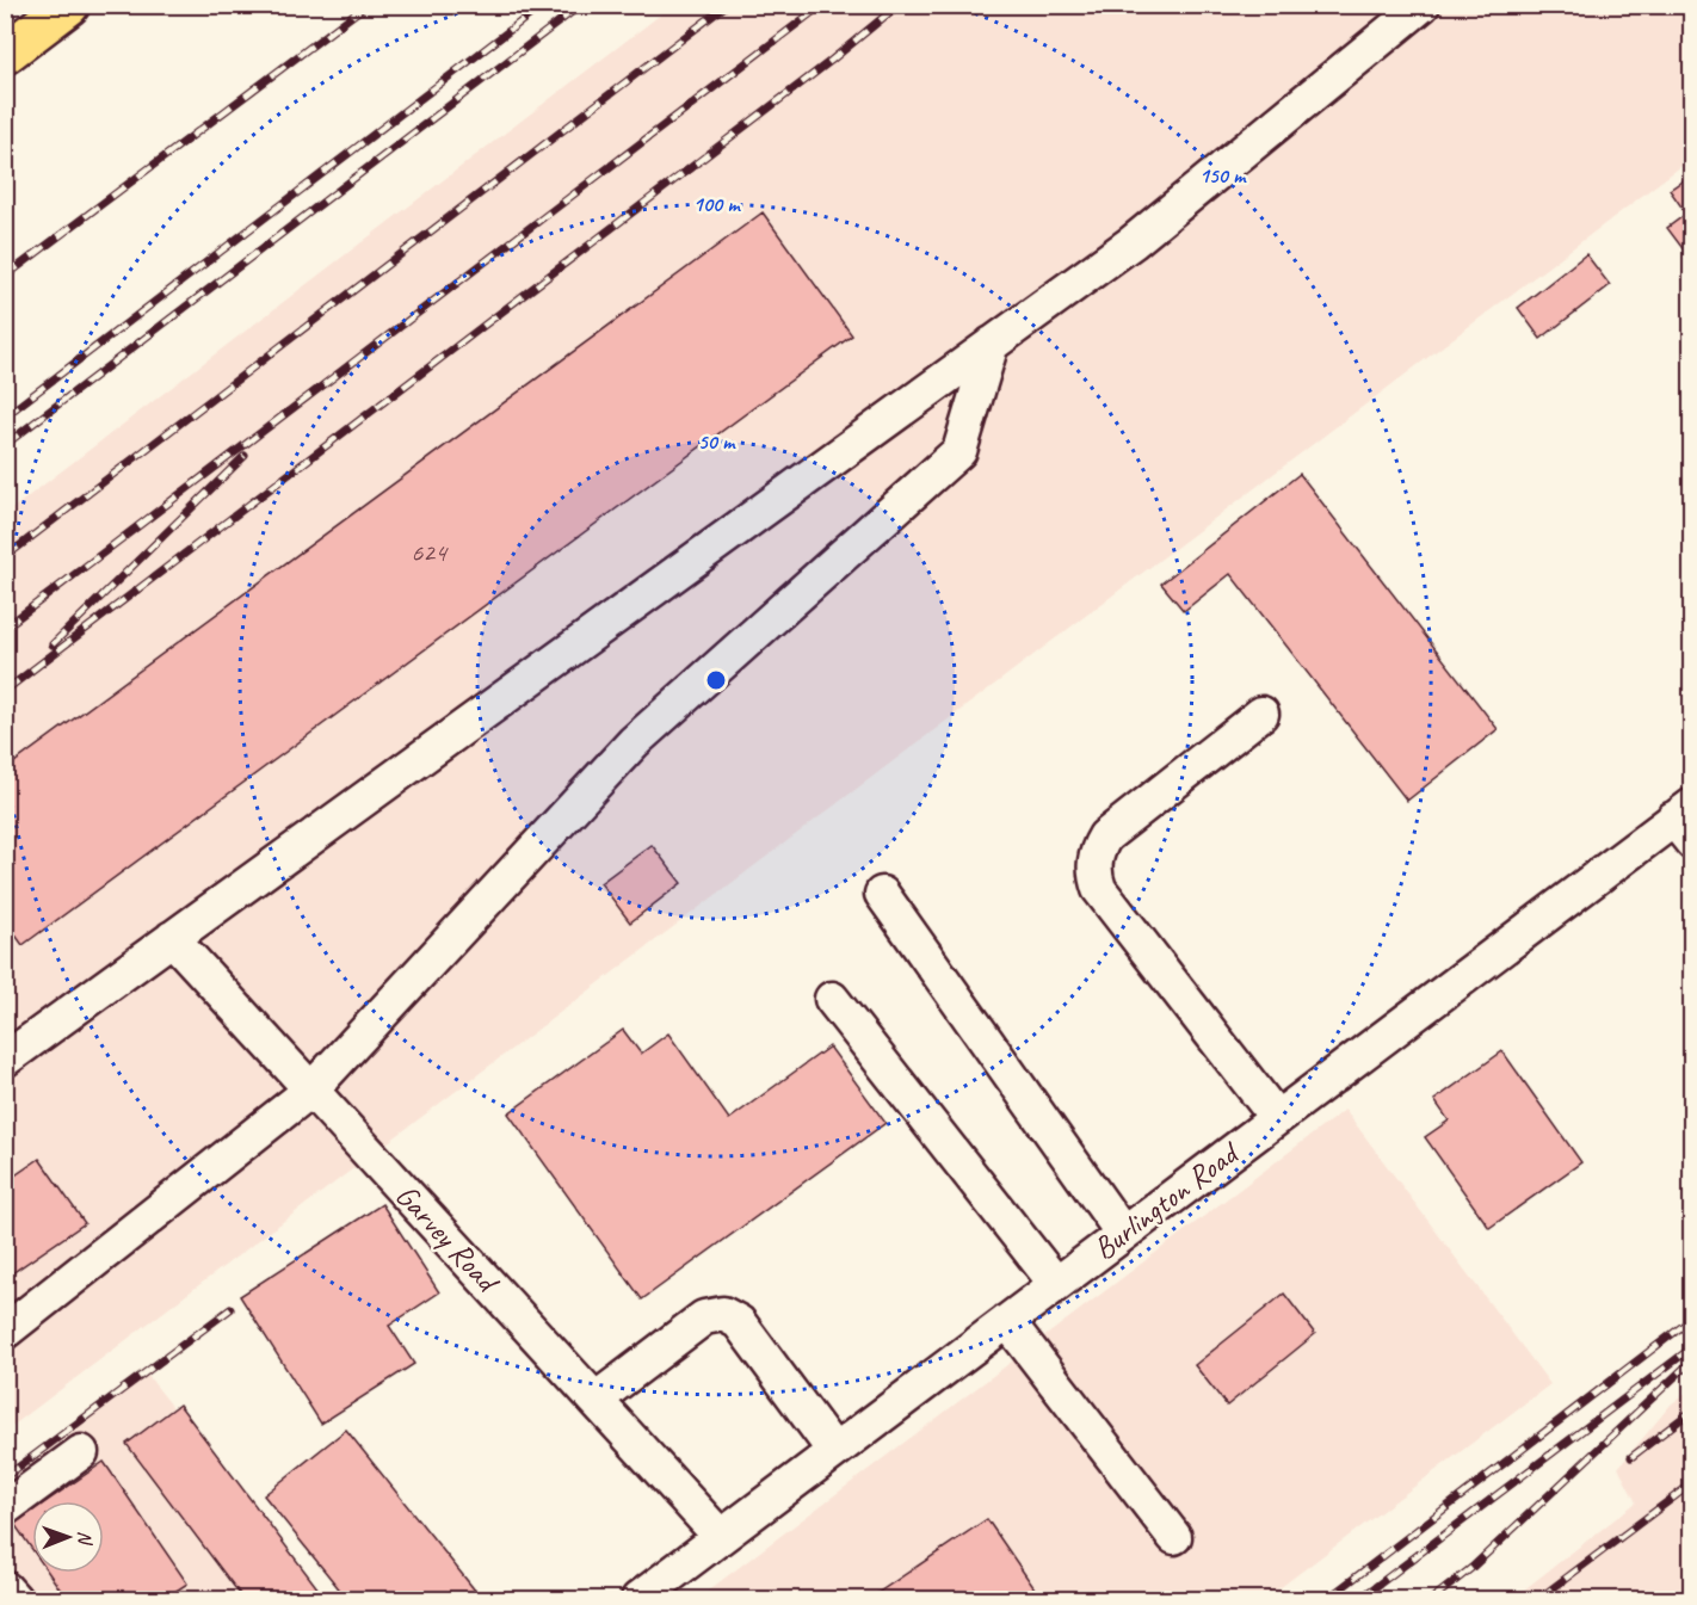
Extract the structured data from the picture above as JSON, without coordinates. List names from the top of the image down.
{
  "streets": {
    "street": ["Burlington Road", "Garvey Road"]
  },
  "crossings": [
    ["Burlington Road", "Garvey Road"]
  ],
  "house_numbers": ["624"],
  "north": "right",
  "rings": ["150 m", "100 m", "50 m"]
}
